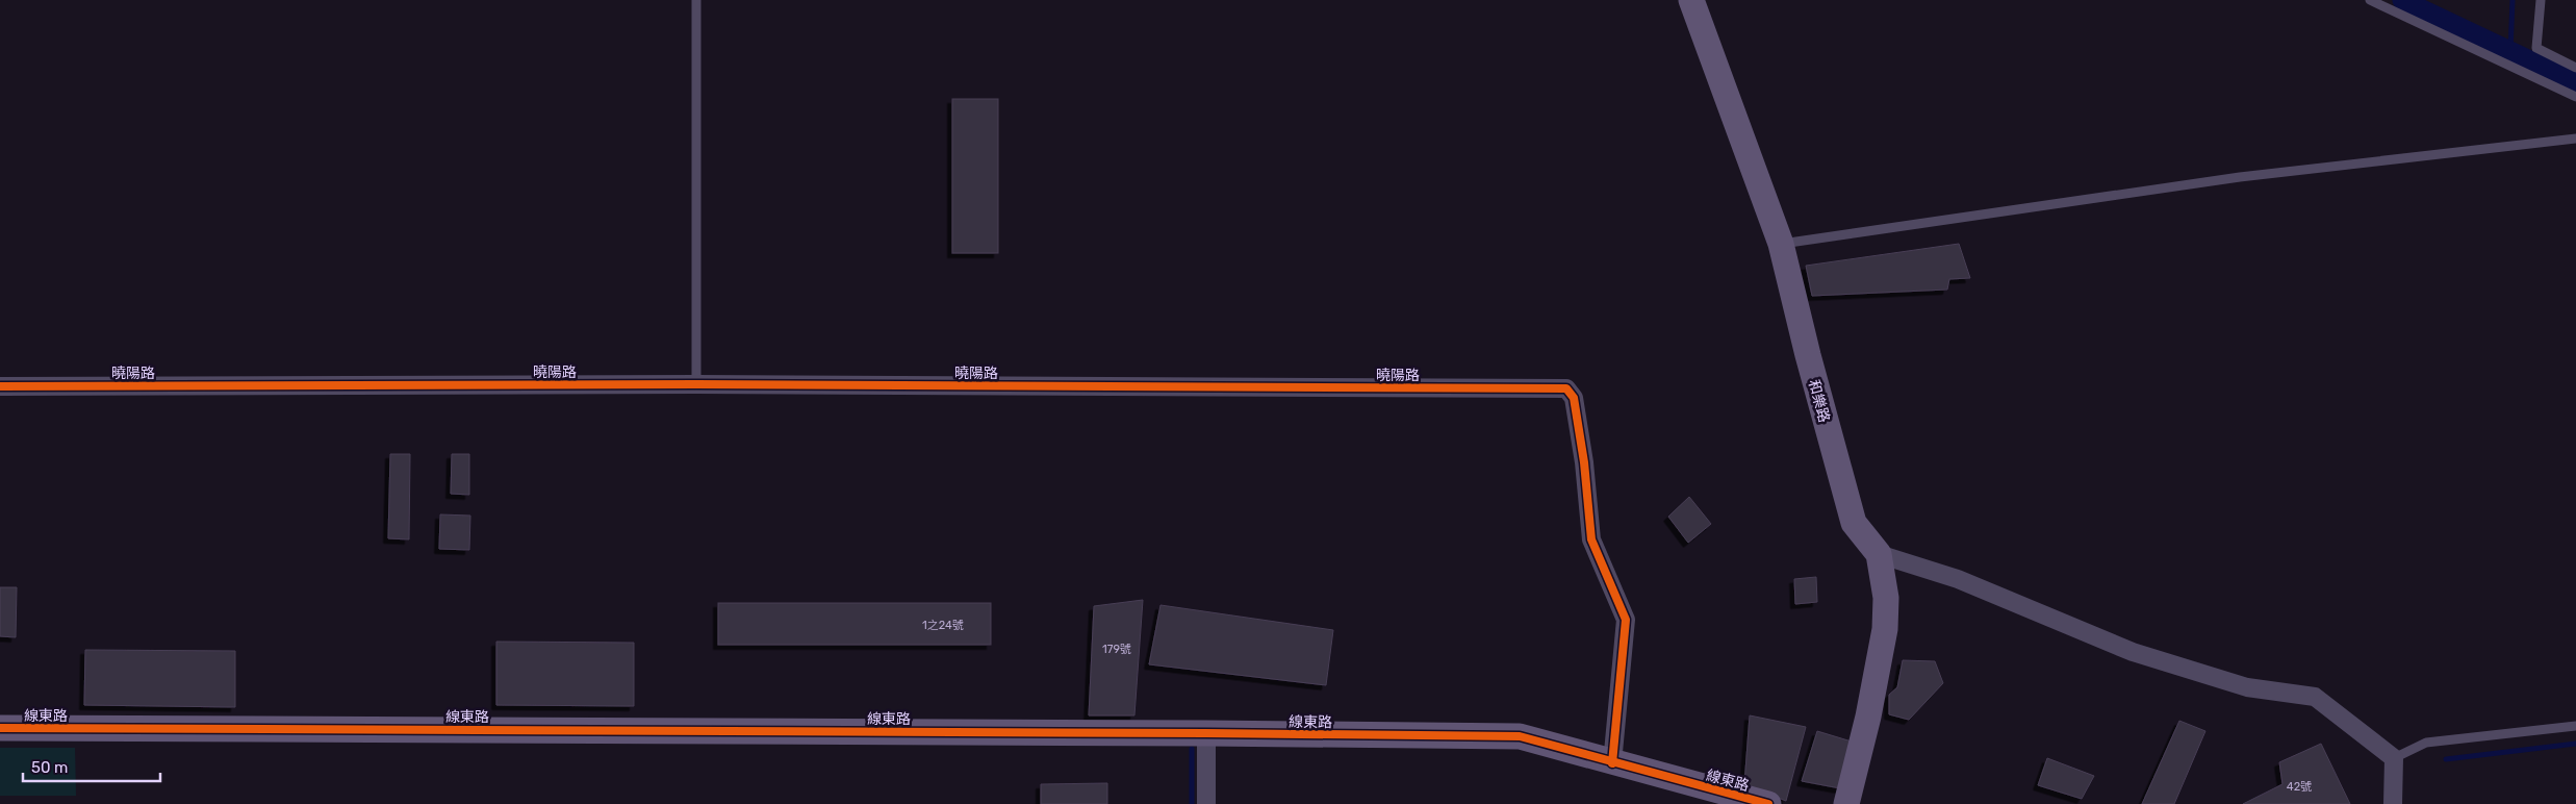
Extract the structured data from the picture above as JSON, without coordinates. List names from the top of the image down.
{
  "streets": {
    "street": ["曉陽路", "和樂路", "線東路"]
  },
  "crossings": [
    ["曉陽路", "線東路"]
  ],
  "house_numbers": ["1之24號", "179號", "42號"],
  "scale_bar": "50 m"
}
